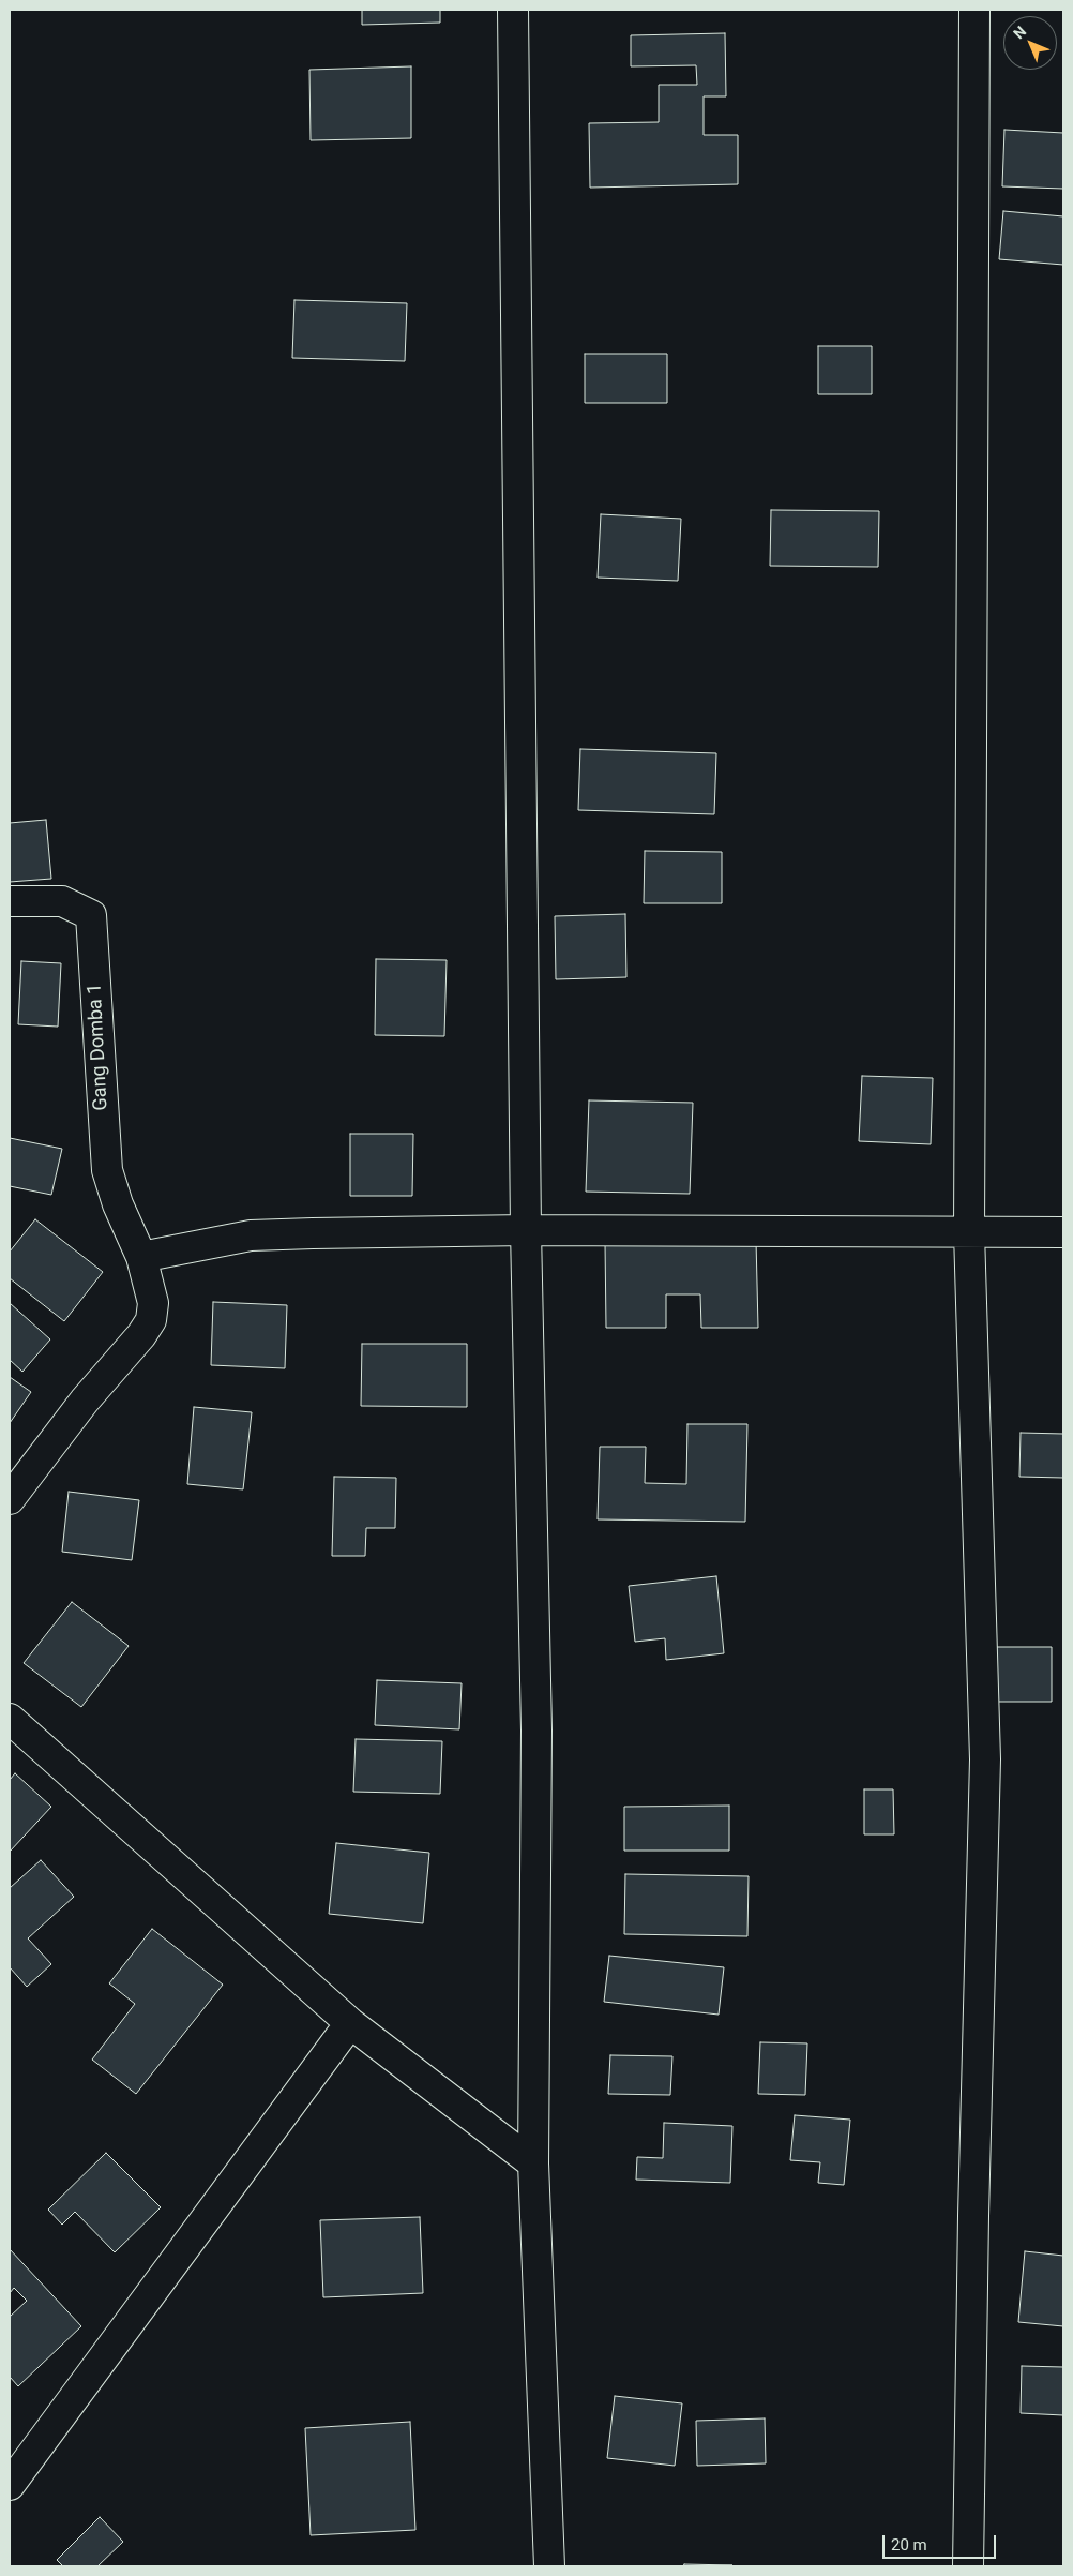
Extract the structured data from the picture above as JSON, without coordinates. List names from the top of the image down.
{
  "streets": {
    "street": ["Gang Domba 1"]
  },
  "scale_bar": "20 m",
  "north": "top left"
}
